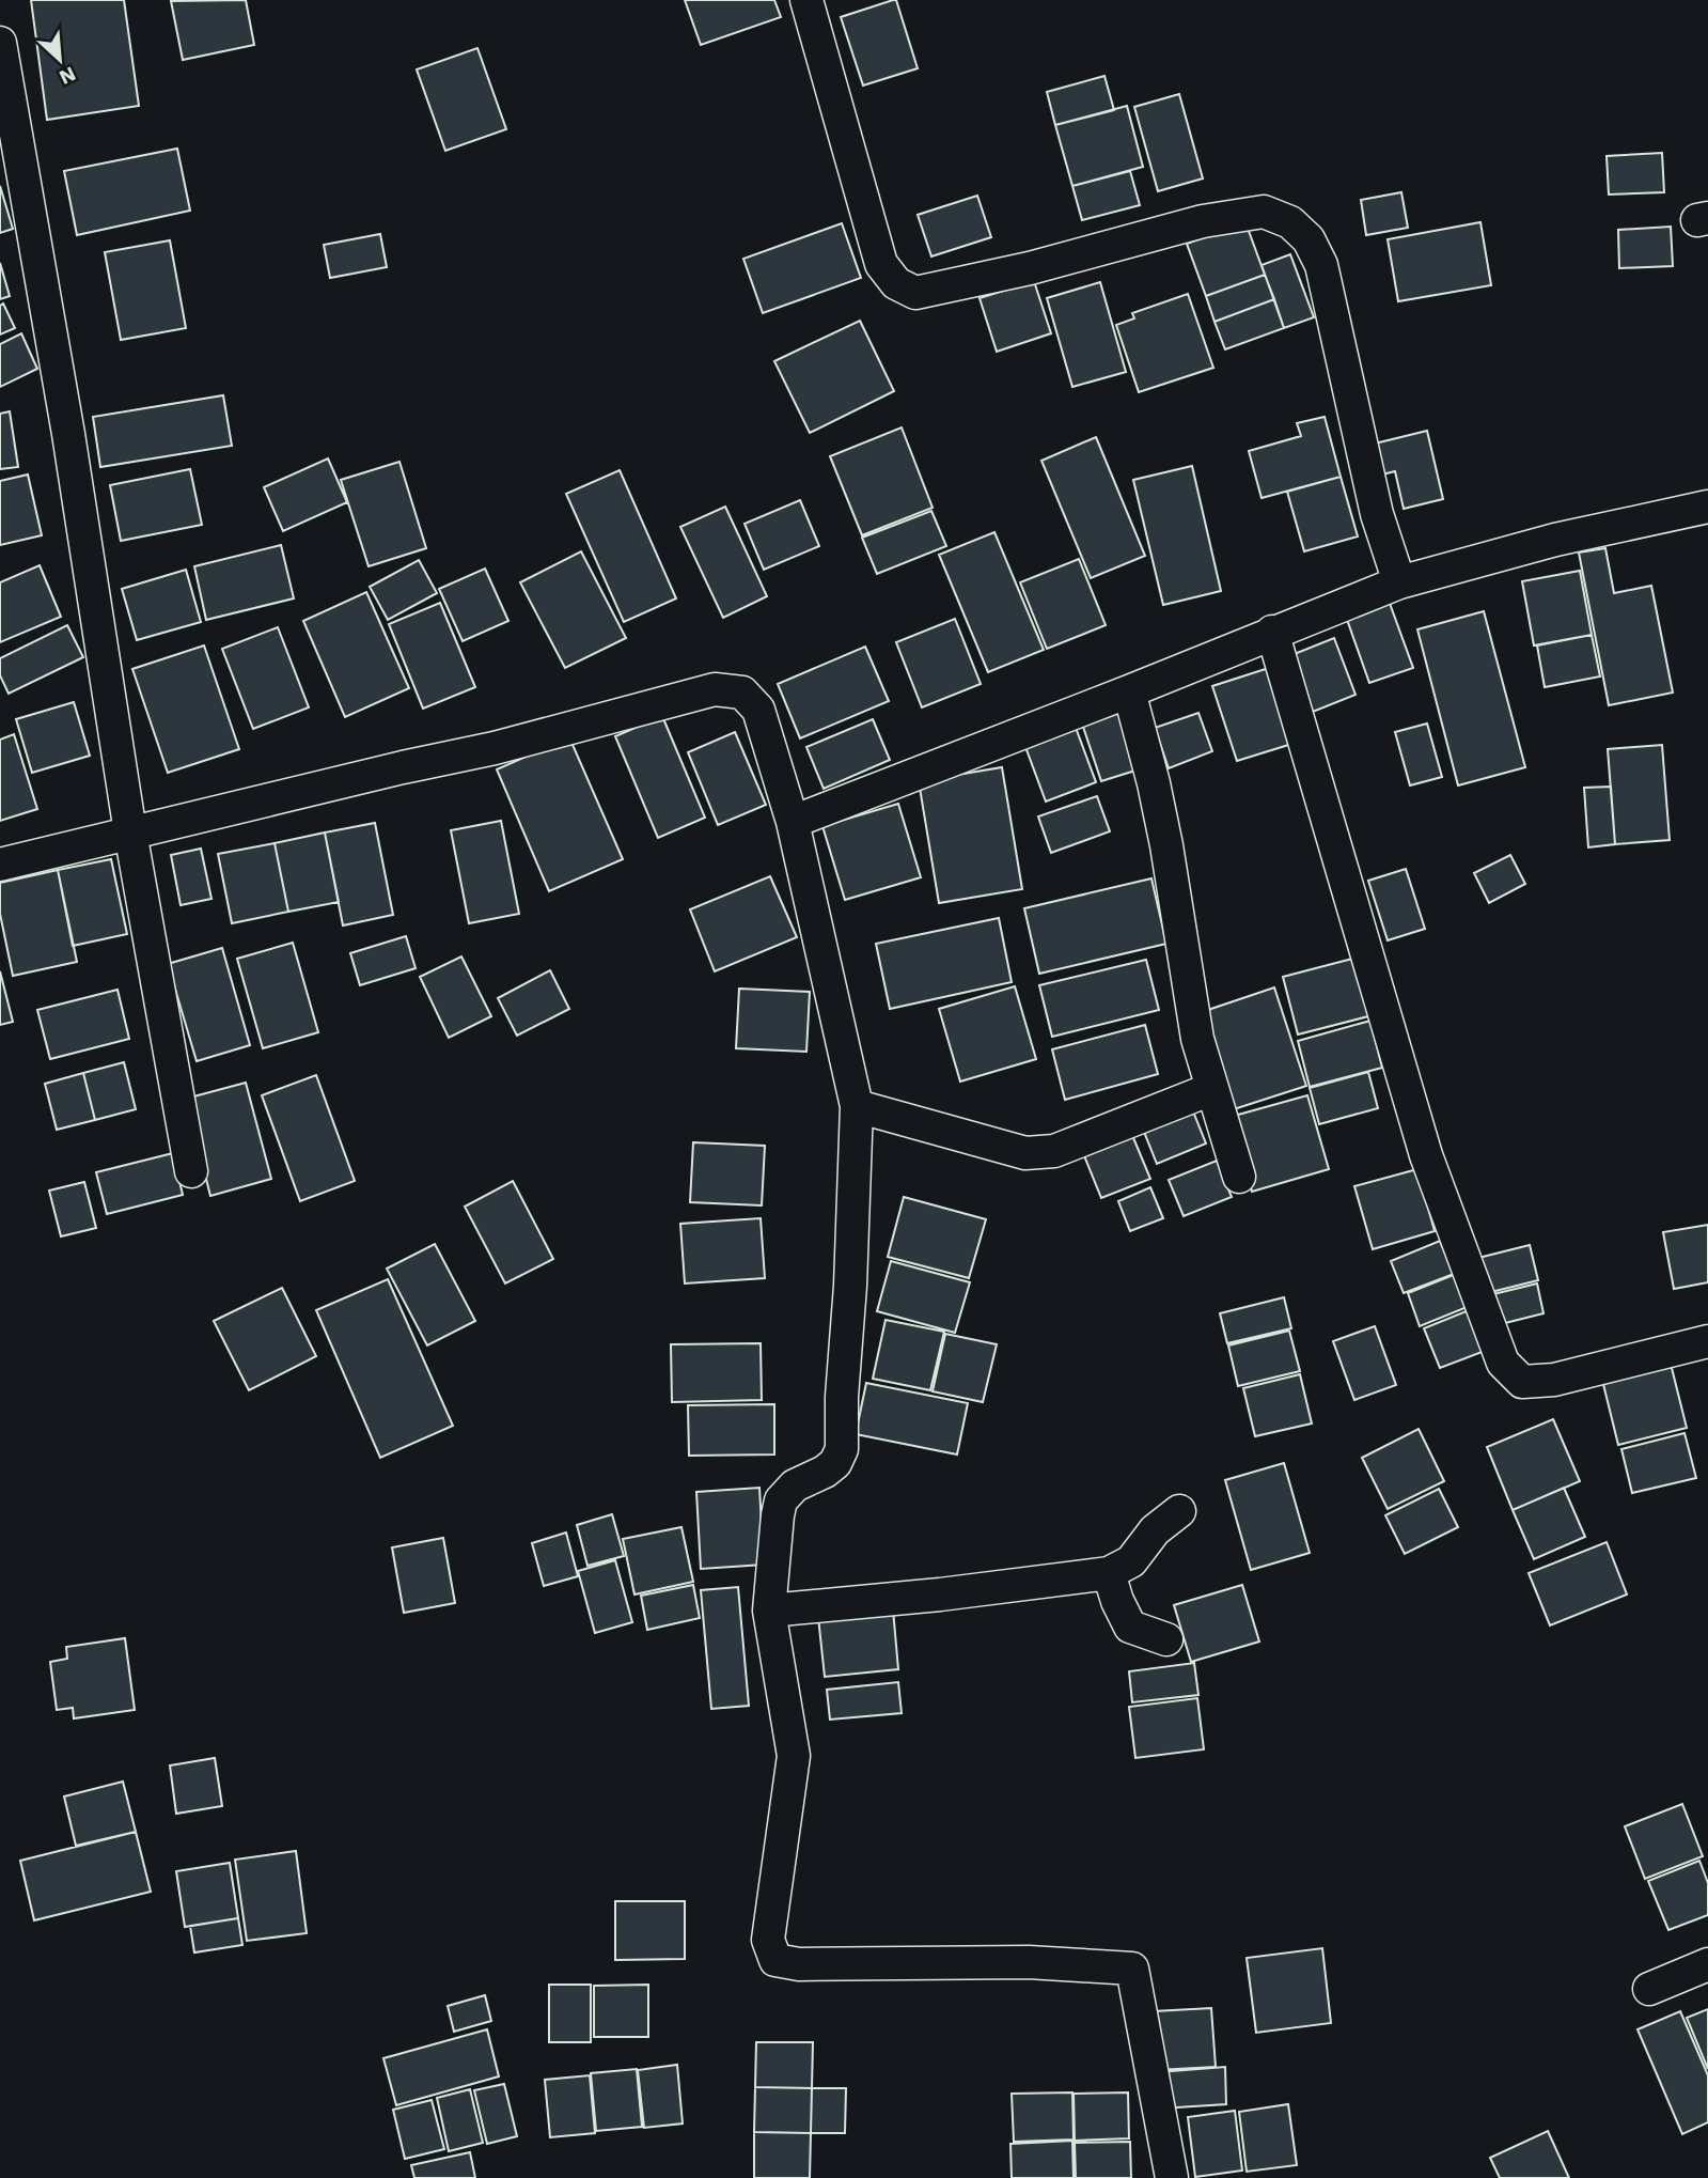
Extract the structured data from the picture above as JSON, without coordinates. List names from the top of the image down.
{
  "north": "bottom right"
}
